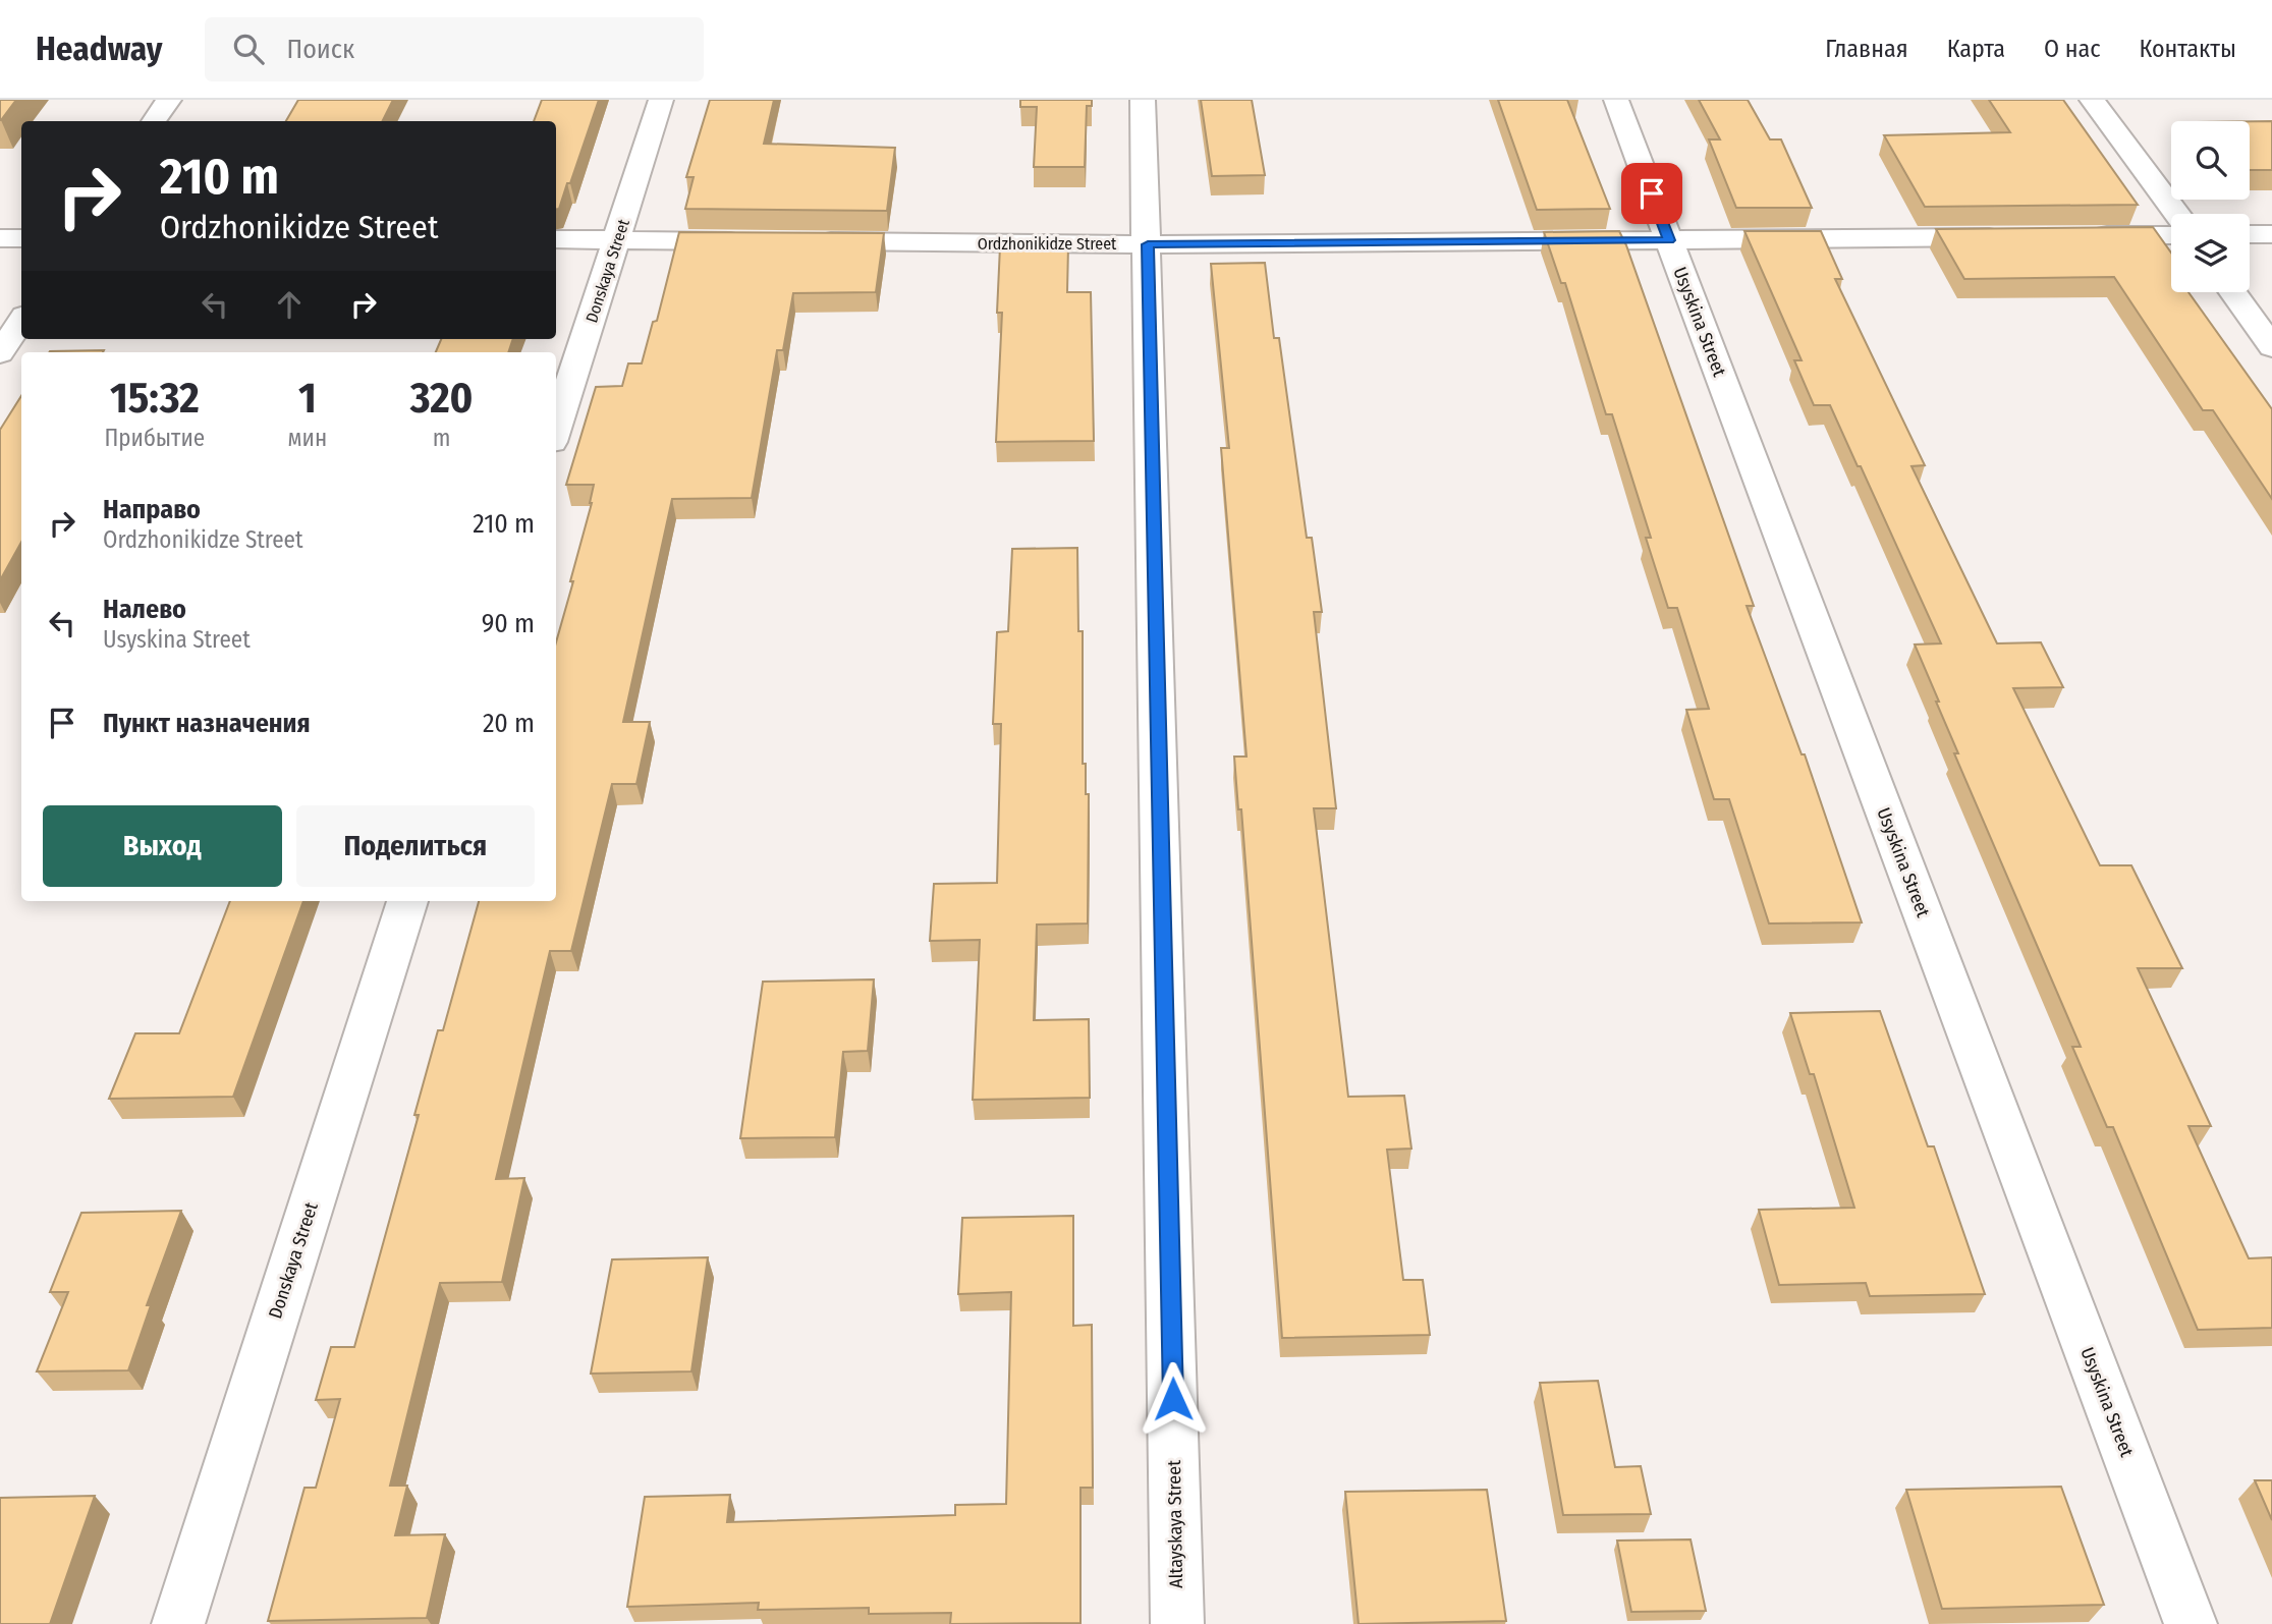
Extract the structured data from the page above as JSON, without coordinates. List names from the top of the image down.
{
  "streets": {
    "street": [
      "Ordzhonikidze Street",
      "Donskaya Street",
      "Usyskina Street",
      "Altayskaya Street"
    ]
  },
  "crossings": [
    ["Ordzhonikidze Street", "Usyskina Street"],
    ["Ordzhonikidze Street", "Altayskaya Street"]
  ],
  "page": {
    "header": "Headway",
    "search": "Поиск",
    "nav": [
      "Главная",
      "Карта",
      "О нас",
      "Контакты"
    ],
    "turn": ["210 m", "Ordzhonikidze Street"],
    "eta": [
      "15:32",
      "Прибытие",
      "1",
      "мин",
      "320",
      "m"
    ],
    "list": [
      {
        "name": "Направо",
        "note": "Ordzhonikidze Street",
        "value": "210 m"
      },
      {
        "name": "Налево",
        "note": "Usyskina Street",
        "value": "90 m"
      },
      {
        "name": "Пункт назначения",
        "value": "20 m"
      }
    ],
    "buttons": ["Выход", "Поделиться"]
  }
}
